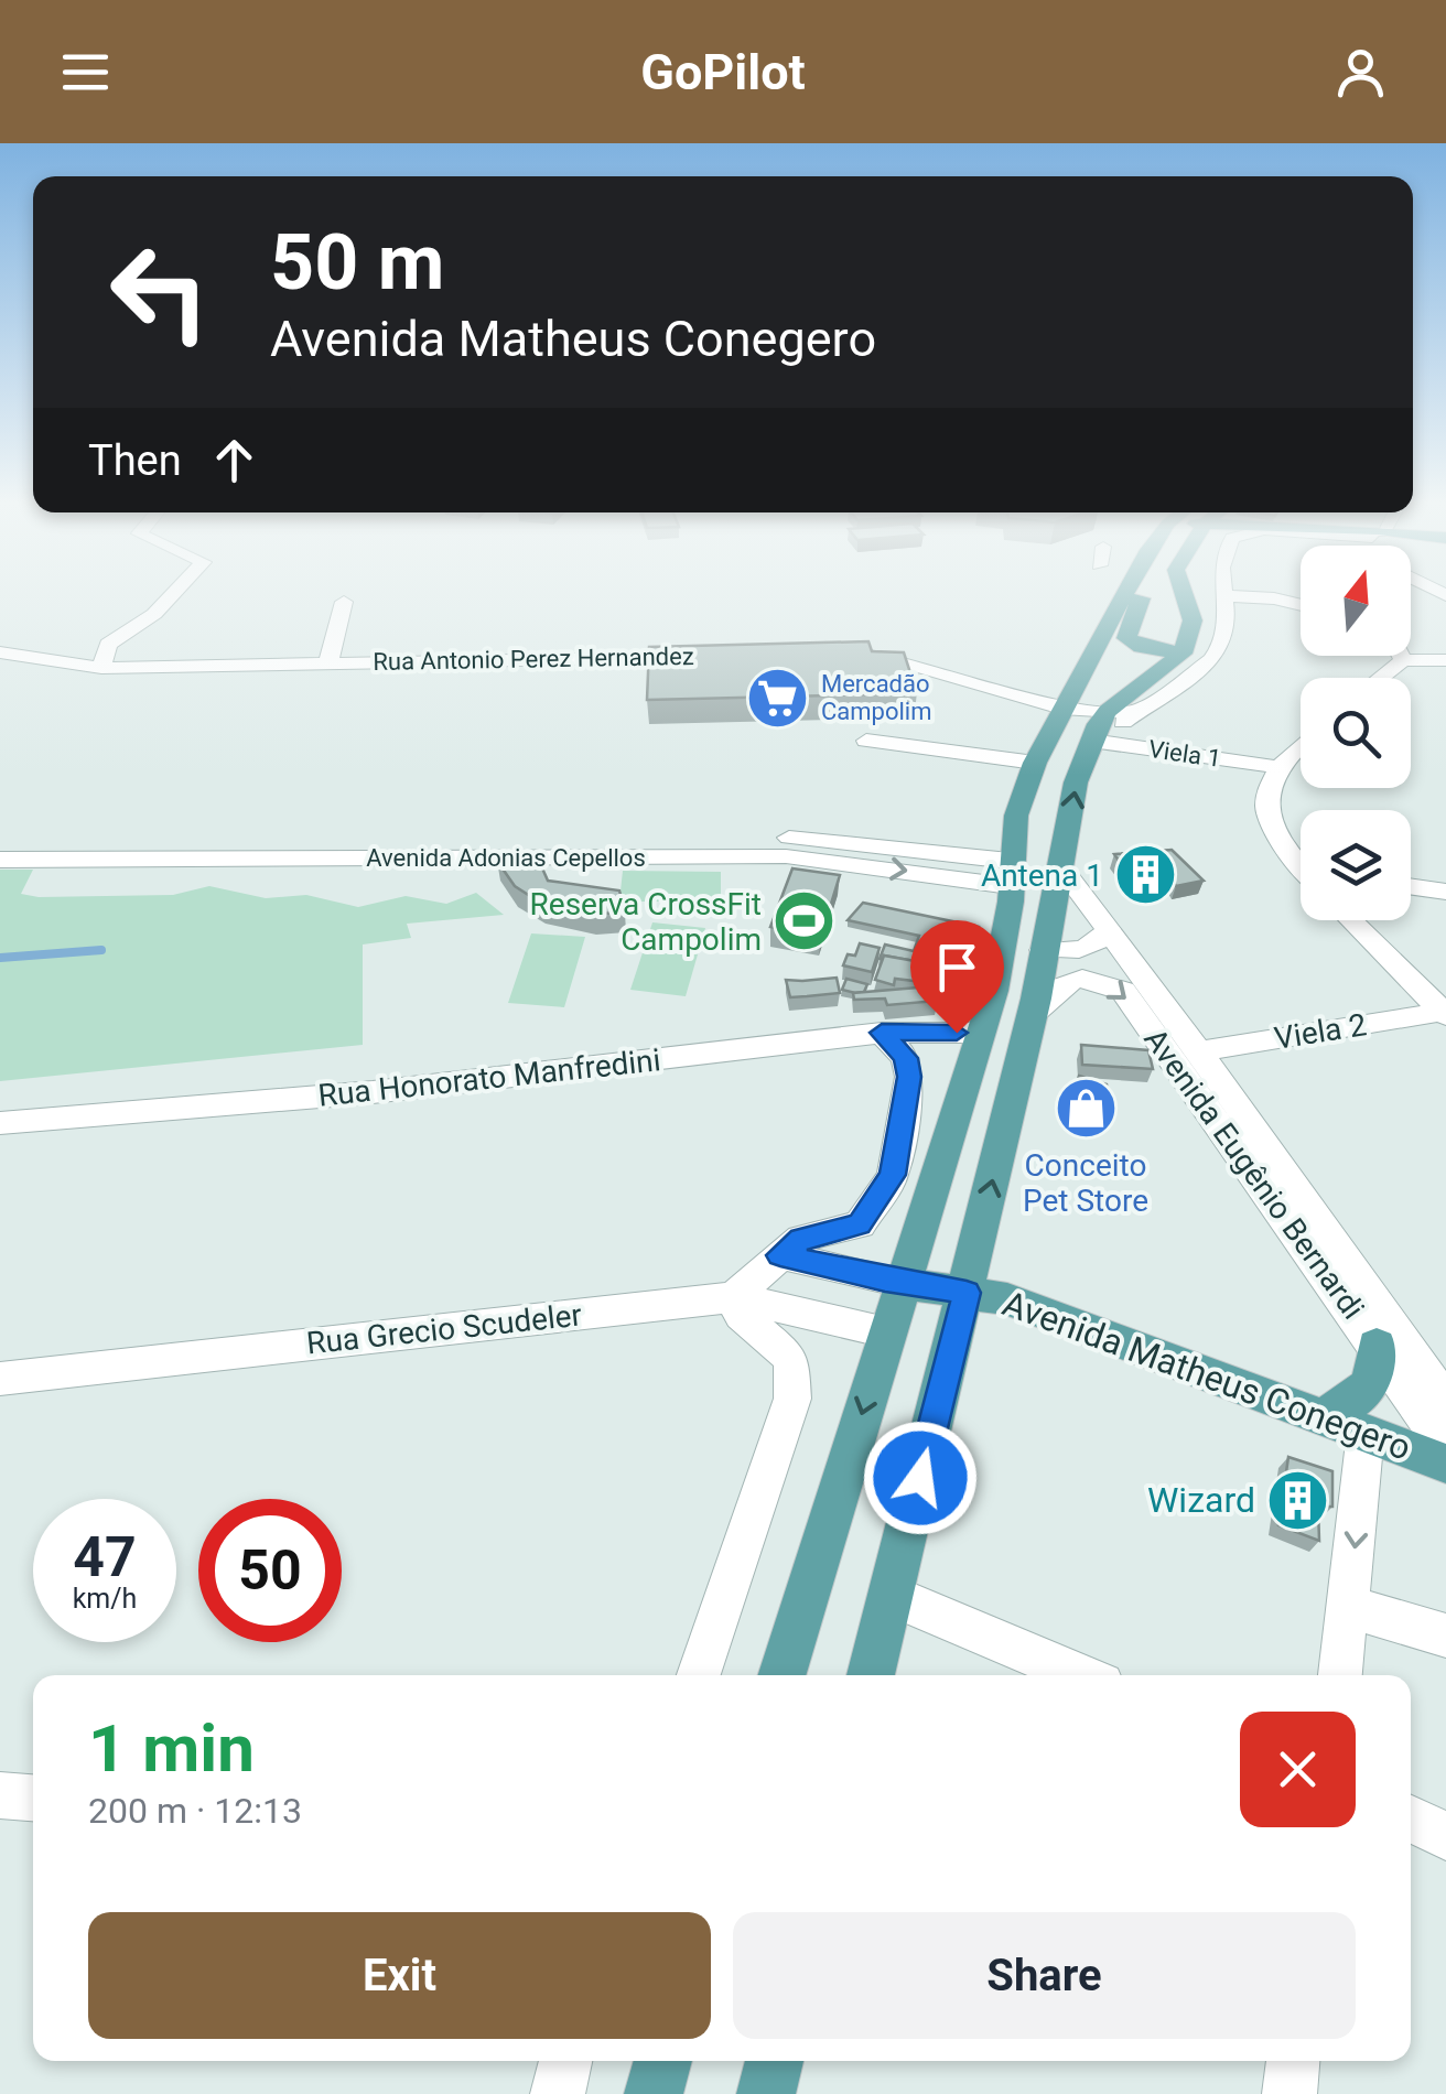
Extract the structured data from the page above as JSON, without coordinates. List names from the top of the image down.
{
  "streets": {
    "main road": ["Avenida Matheus Conegero"],
    "street": [
      "Rua Antonio Perez Hernandez",
      "Viela 1",
      "Avenida Adonias Cepellos",
      "Viela 2",
      "Rua Honorato Manfredini",
      "Avenida Eugênio Bernardi",
      "Rua Grecio Scudeler"
    ]
  },
  "crossings": [
    ["Viela 2", "Avenida Eugênio Bernardi"]
  ],
  "places": {
    "supermarket": ["Mercadão Campolim"],
    "building": ["Antena 1", "Wizard"],
    "sports": ["Reserva CrossFit Campolim"],
    "shop": ["Conceito Pet Store"]
  },
  "north": "top",
  "page": {
    "header": "GoPilot",
    "turn": ["50 m", "Avenida Matheus Conegero"],
    "then": "Then",
    "speed": "47 km/h",
    "limit": "50",
    "heading": ["1 min", "200 m · 12:13"],
    "buttons": ["Exit", "Share"]
  }
}
